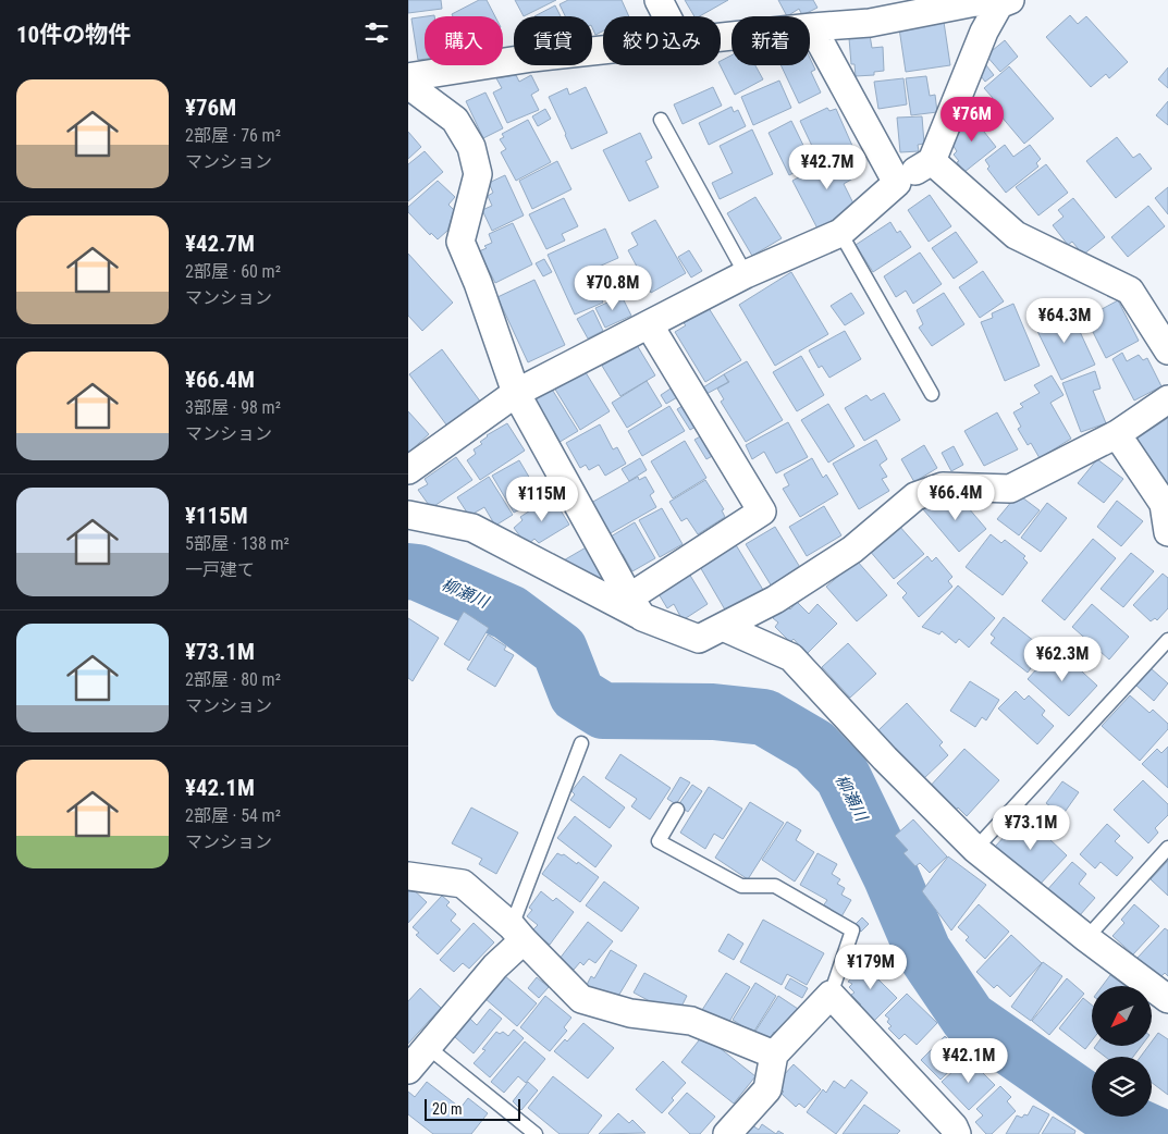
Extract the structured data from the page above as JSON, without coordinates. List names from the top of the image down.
{
  "water": ["柳瀬川"],
  "scale_bar": "20 m",
  "north": "bottom left",
  "page": {
    "heading": "10件の物件",
    "chip": [
      "購入",
      "賃貸",
      "絞り込み",
      "新着"
    ],
    "list": [
      {
        "name": "¥76M",
        "note": "2部屋 · 76 m² · マンション"
      },
      {
        "name": "¥42.7M",
        "note": "2部屋 · 60 m² · マンション"
      },
      {
        "name": "¥66.4M",
        "note": "3部屋 · 98 m² · マンション"
      },
      {
        "name": "¥115M",
        "note": "5部屋 · 138 m² · 一戸建て"
      },
      {
        "name": "¥73.1M",
        "note": "2部屋 · 80 m² · マンション"
      },
      {
        "name": "¥42.1M",
        "note": "2部屋 · 54 m² · マンション"
      }
    ],
    "price": [
      "¥76M",
      "¥42.7M",
      "¥70.8M",
      "¥64.3M",
      "¥66.4M",
      "¥115M",
      "¥62.3M",
      "¥73.1M",
      "¥179M",
      "¥42.1M"
    ],
    "scale": "20 m"
  }
}
